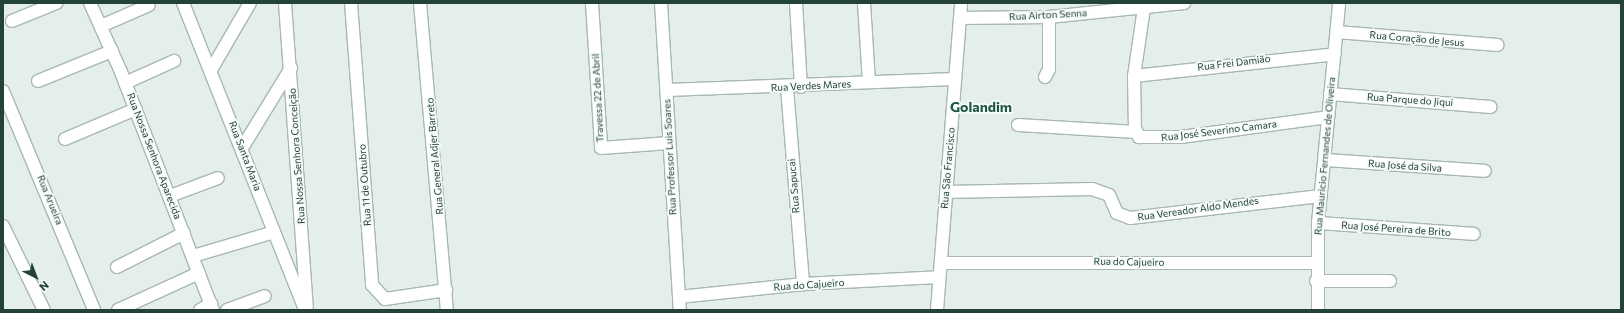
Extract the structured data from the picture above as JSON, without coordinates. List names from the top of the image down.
{
  "streets": {
    "street": [
      "Rua Airton Senna",
      "Rua Coração de Jesus",
      "Rua Frei Damião",
      "Rua Verdes Mares",
      "Travessa 22 de Abril",
      "Rua Parque do Jiqui",
      "Rua José Severino Camara",
      "Rua Nossa Senhora Aparecida",
      "Rua Santa Maria",
      "Rua Nossa Senhora Conceição",
      "Rua General Adjer Barreto",
      "Rua Mauricio Fernandes de Oliveira",
      "Rua Professor Luis Soares",
      "Rua José da Silva",
      "Rua São Francisco",
      "Rua 11 de Outubro",
      "Rua Sapucai",
      "Rua Arueira",
      "Rua Vereador Aldo Mendes",
      "Rua José Pereira de Brito",
      "Rua do Cajueiro"
    ]
  },
  "crossings": [
    ["Rua Airton Senna", "Rua São Francisco"],
    ["Rua Coração de Jesus", "Rua Mauricio Fernandes de Oliveira"],
    ["Rua Frei Damião", "Rua Mauricio Fernandes de Oliveira"],
    ["Rua Verdes Mares", "Rua Professor Luis Soares"],
    ["Rua Verdes Mares", "Rua São Francisco"],
    ["Rua Verdes Mares", "Rua Sapucai"],
    ["Travessa 22 de Abril", "Rua Professor Luis Soares"],
    ["Rua Parque do Jiqui", "Rua Mauricio Fernandes de Oliveira"],
    ["Rua José Severino Camara", "Rua Mauricio Fernandes de Oliveira"],
    ["Rua Santa Maria", "Rua Nossa Senhora Conceição"],
    ["Rua General Adjer Barreto", "Rua 11 de Outubro"],
    ["Rua Mauricio Fernandes de Oliveira", "Rua José da Silva"],
    ["Rua Mauricio Fernandes de Oliveira", "Rua Vereador Aldo Mendes"],
    ["Rua Mauricio Fernandes de Oliveira", "Rua José Pereira de Brito"],
    ["Rua Mauricio Fernandes de Oliveira", "Rua do Cajueiro"],
    ["Rua Professor Luis Soares", "Rua do Cajueiro"],
    ["Rua São Francisco", "Rua Vereador Aldo Mendes"],
    ["Rua São Francisco", "Rua do Cajueiro"],
    ["Rua Sapucai", "Rua do Cajueiro"]
  ],
  "districts": ["Golandim"],
  "north": "bottom right"
}
